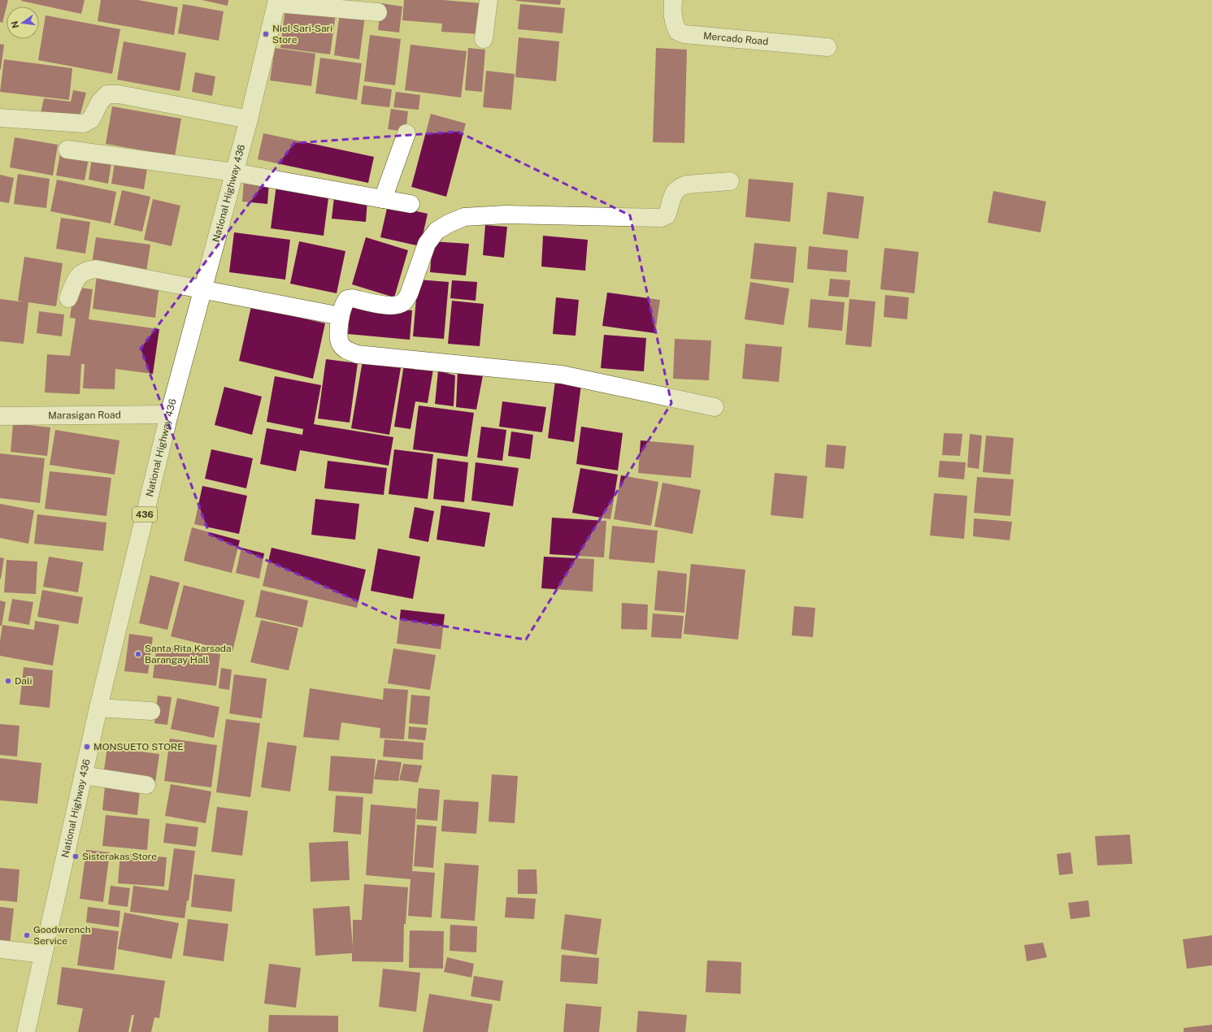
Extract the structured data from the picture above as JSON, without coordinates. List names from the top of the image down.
{
  "streets": {
    "street": [
      "Mercado Road",
      "National Highway 436",
      "Marasigan Road",
      "436"
    ]
  },
  "crossings": [
    ["National Highway 436", "Marasigan Road"]
  ],
  "places": [
    "Niel Sari-Sari Store",
    "Santa Rita Karsada Barangay Hall",
    "Dali",
    "MONSUETO STORE",
    "Sisterakas Store",
    "Goodwrench Service"
  ],
  "north": "left"
}
